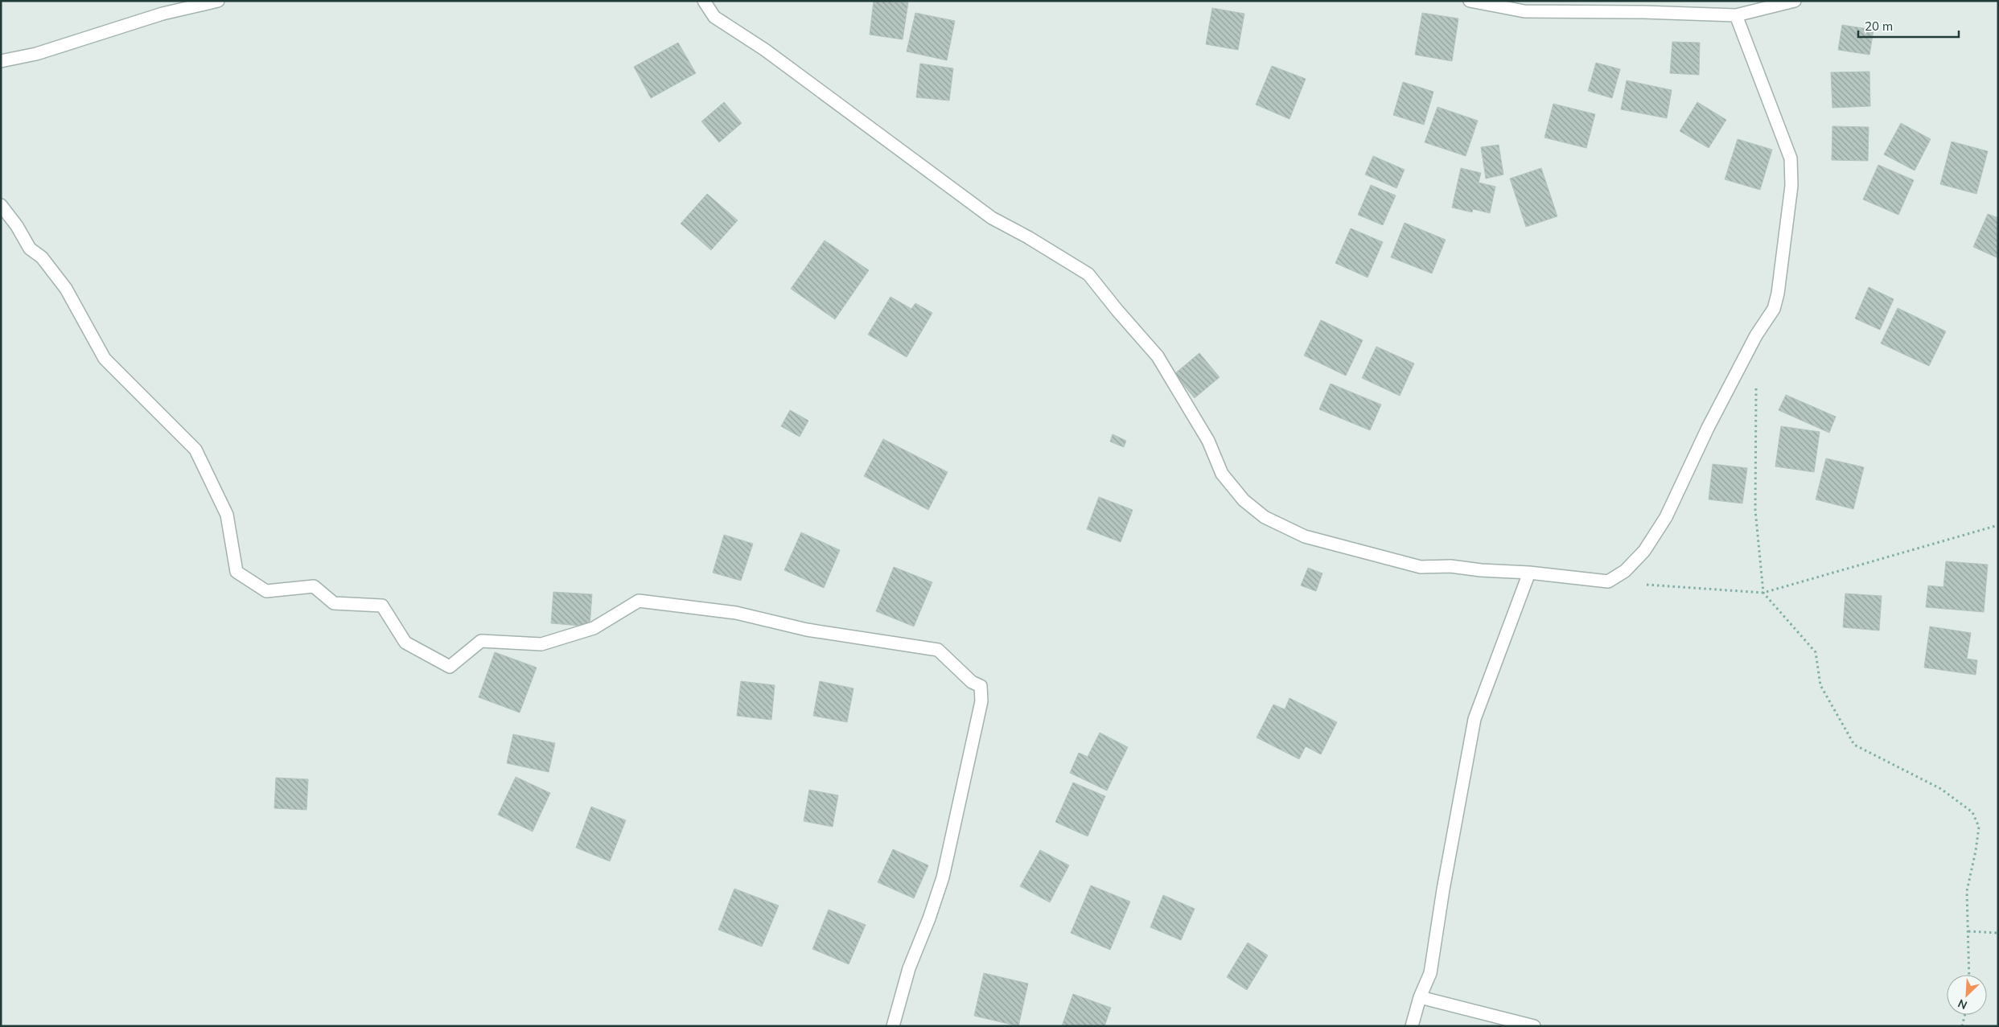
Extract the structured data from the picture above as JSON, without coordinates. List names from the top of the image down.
{
  "scale_bar": "20 m",
  "north": "bottom left"
}
